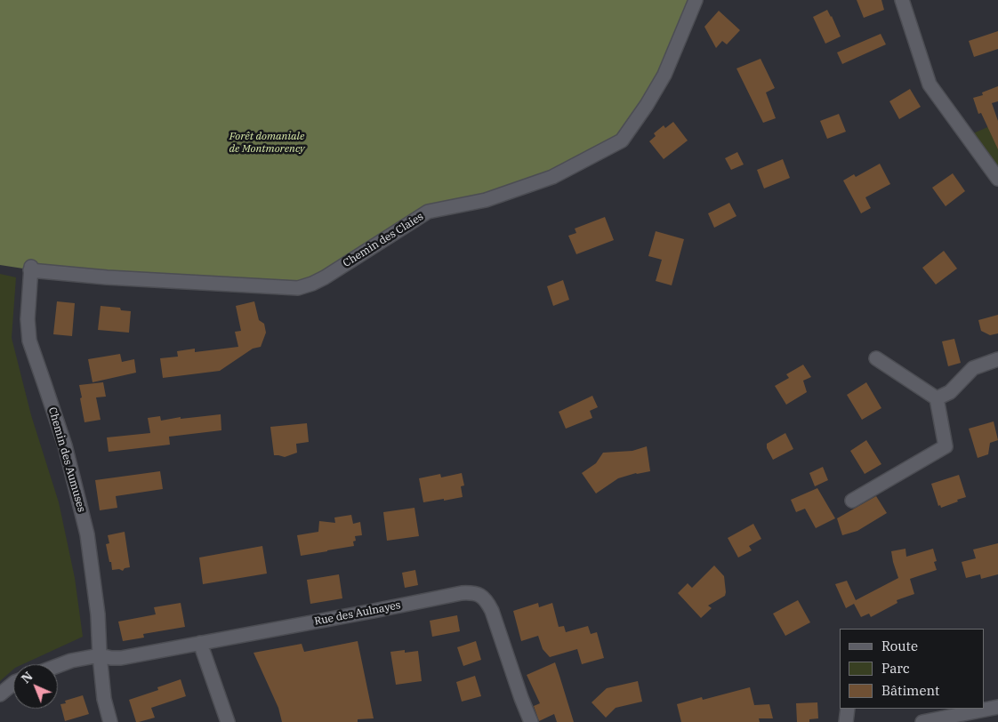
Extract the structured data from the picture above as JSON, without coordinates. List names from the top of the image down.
{
  "streets": {
    "street": ["Chemin des Claies", "Chemin des Aumuses", "Rue des Aulnayes"]
  },
  "crossings": [
    ["Chemin des Claies", "Chemin des Aumuses"],
    ["Chemin des Aumuses", "Rue des Aulnayes"]
  ],
  "parks": ["Forêt domaniale de Montmorency"],
  "legend": ["Route", "Parc", "Bâtiment"],
  "north": "top left"
}
